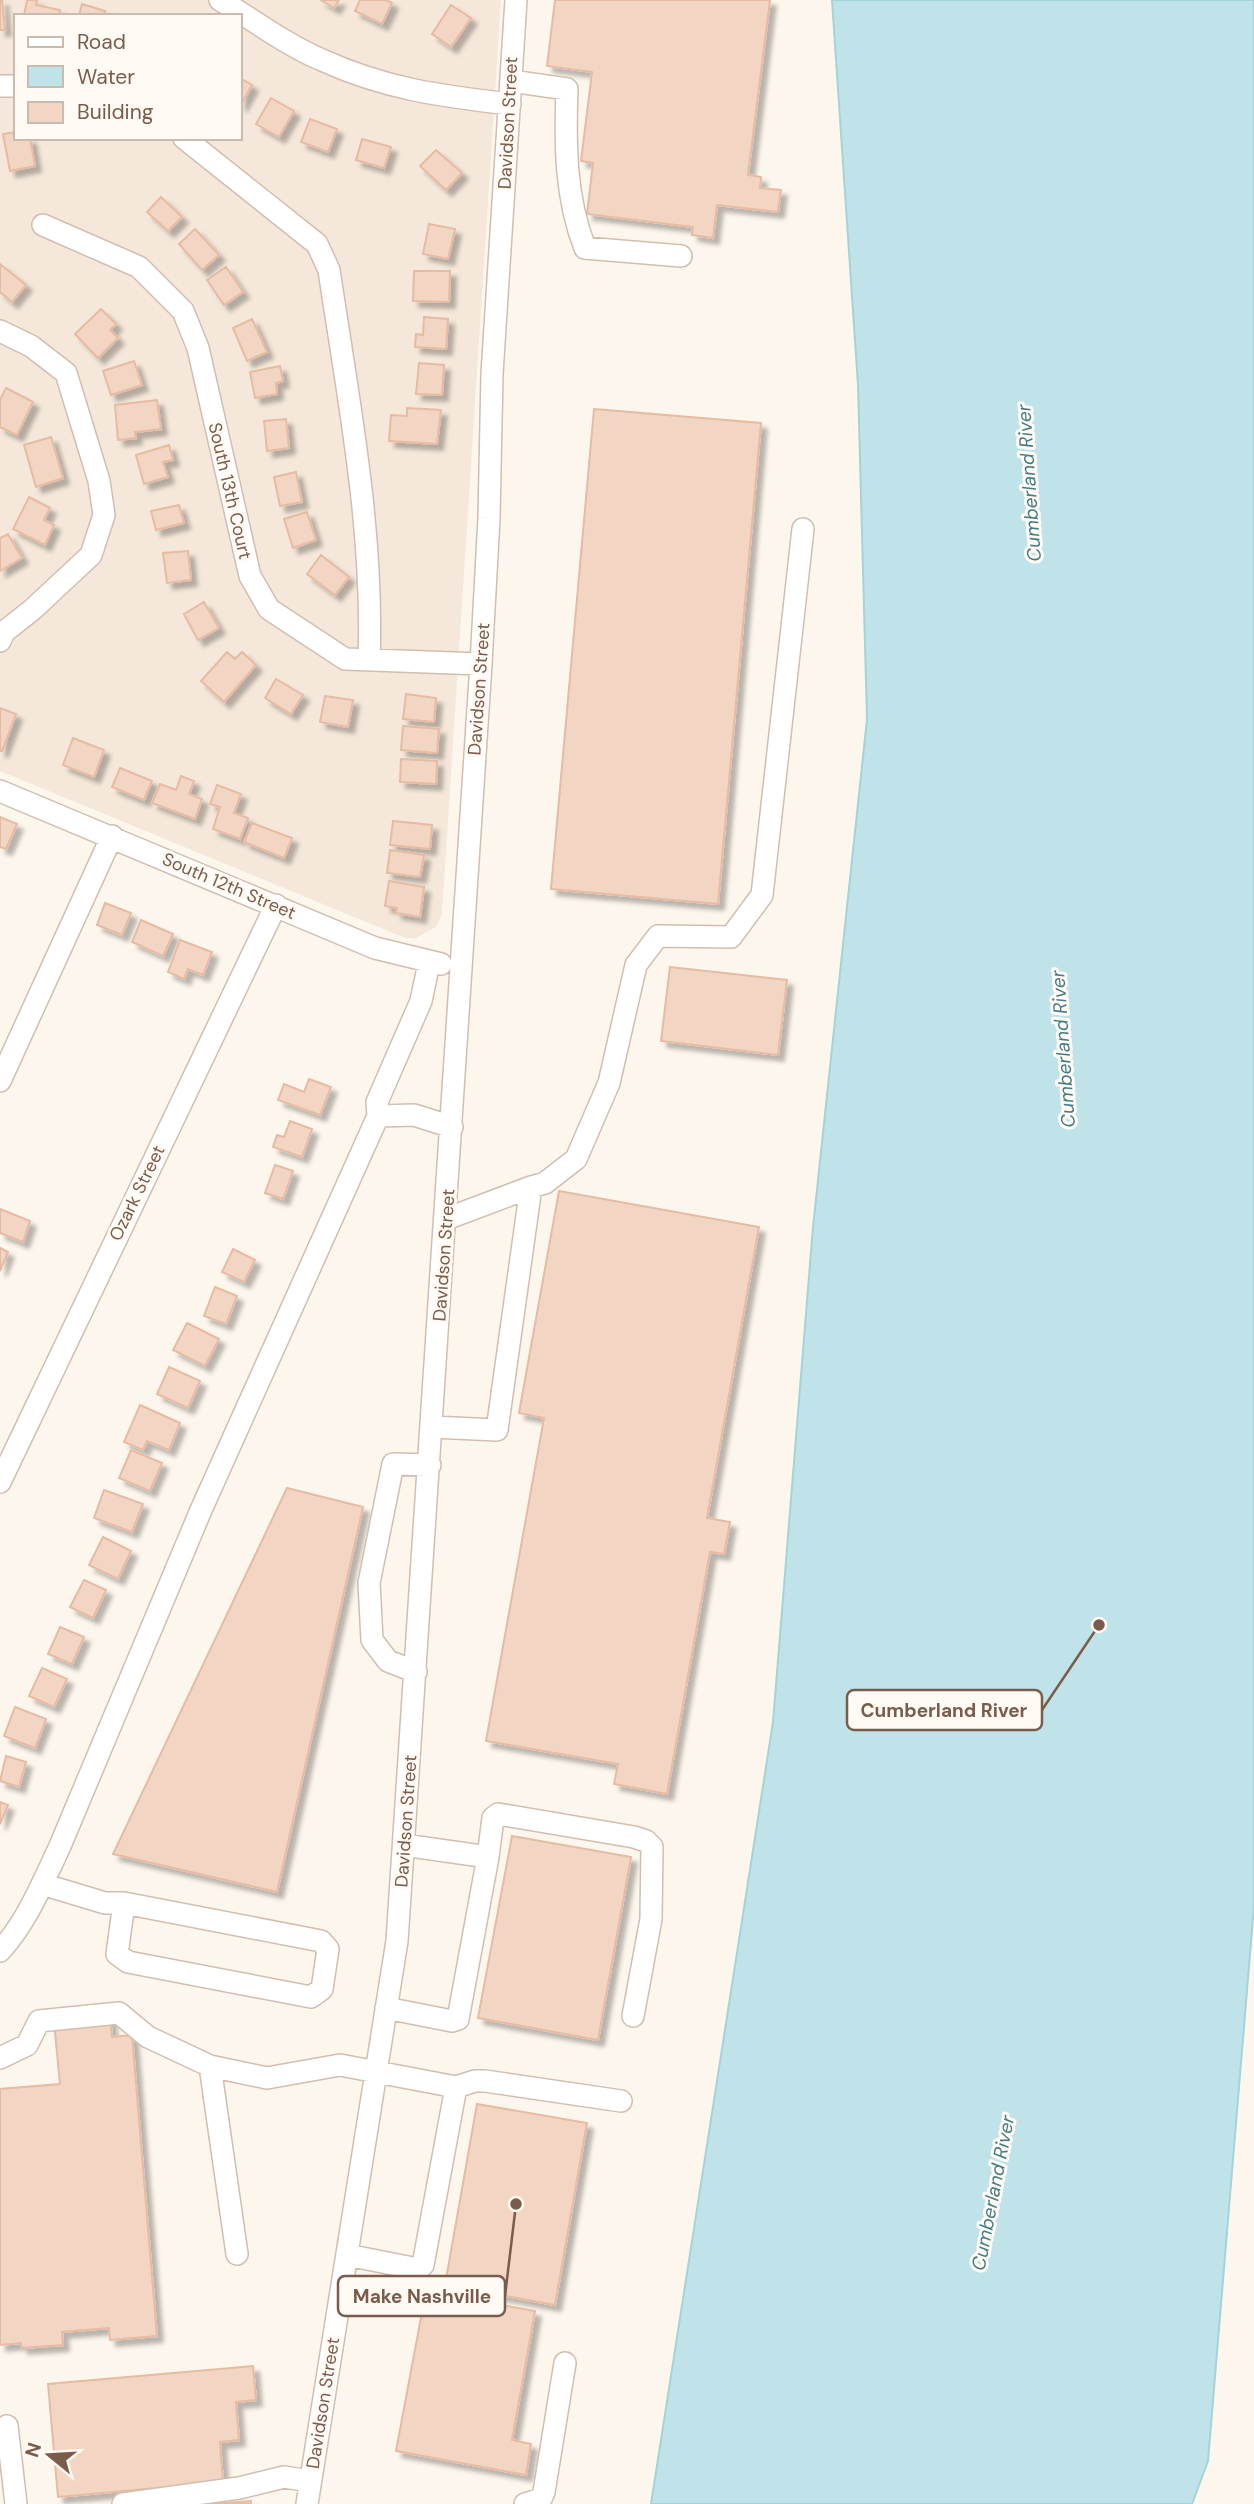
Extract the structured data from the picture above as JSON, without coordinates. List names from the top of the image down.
{
  "streets": {
    "street": [
      "Davidson Street",
      "South 13th Court",
      "South 12th Street",
      "Ozark Street"
    ]
  },
  "crossings": [
    ["Davidson Street", "South 13th Court"],
    ["Davidson Street", "South 12th Street"],
    ["South 12th Street", "Ozark Street"]
  ],
  "water": ["Cumberland River"],
  "places": ["Cumberland River", "Make Nashville"],
  "legend": ["Road", "Water", "Building"],
  "north": "left"
}
